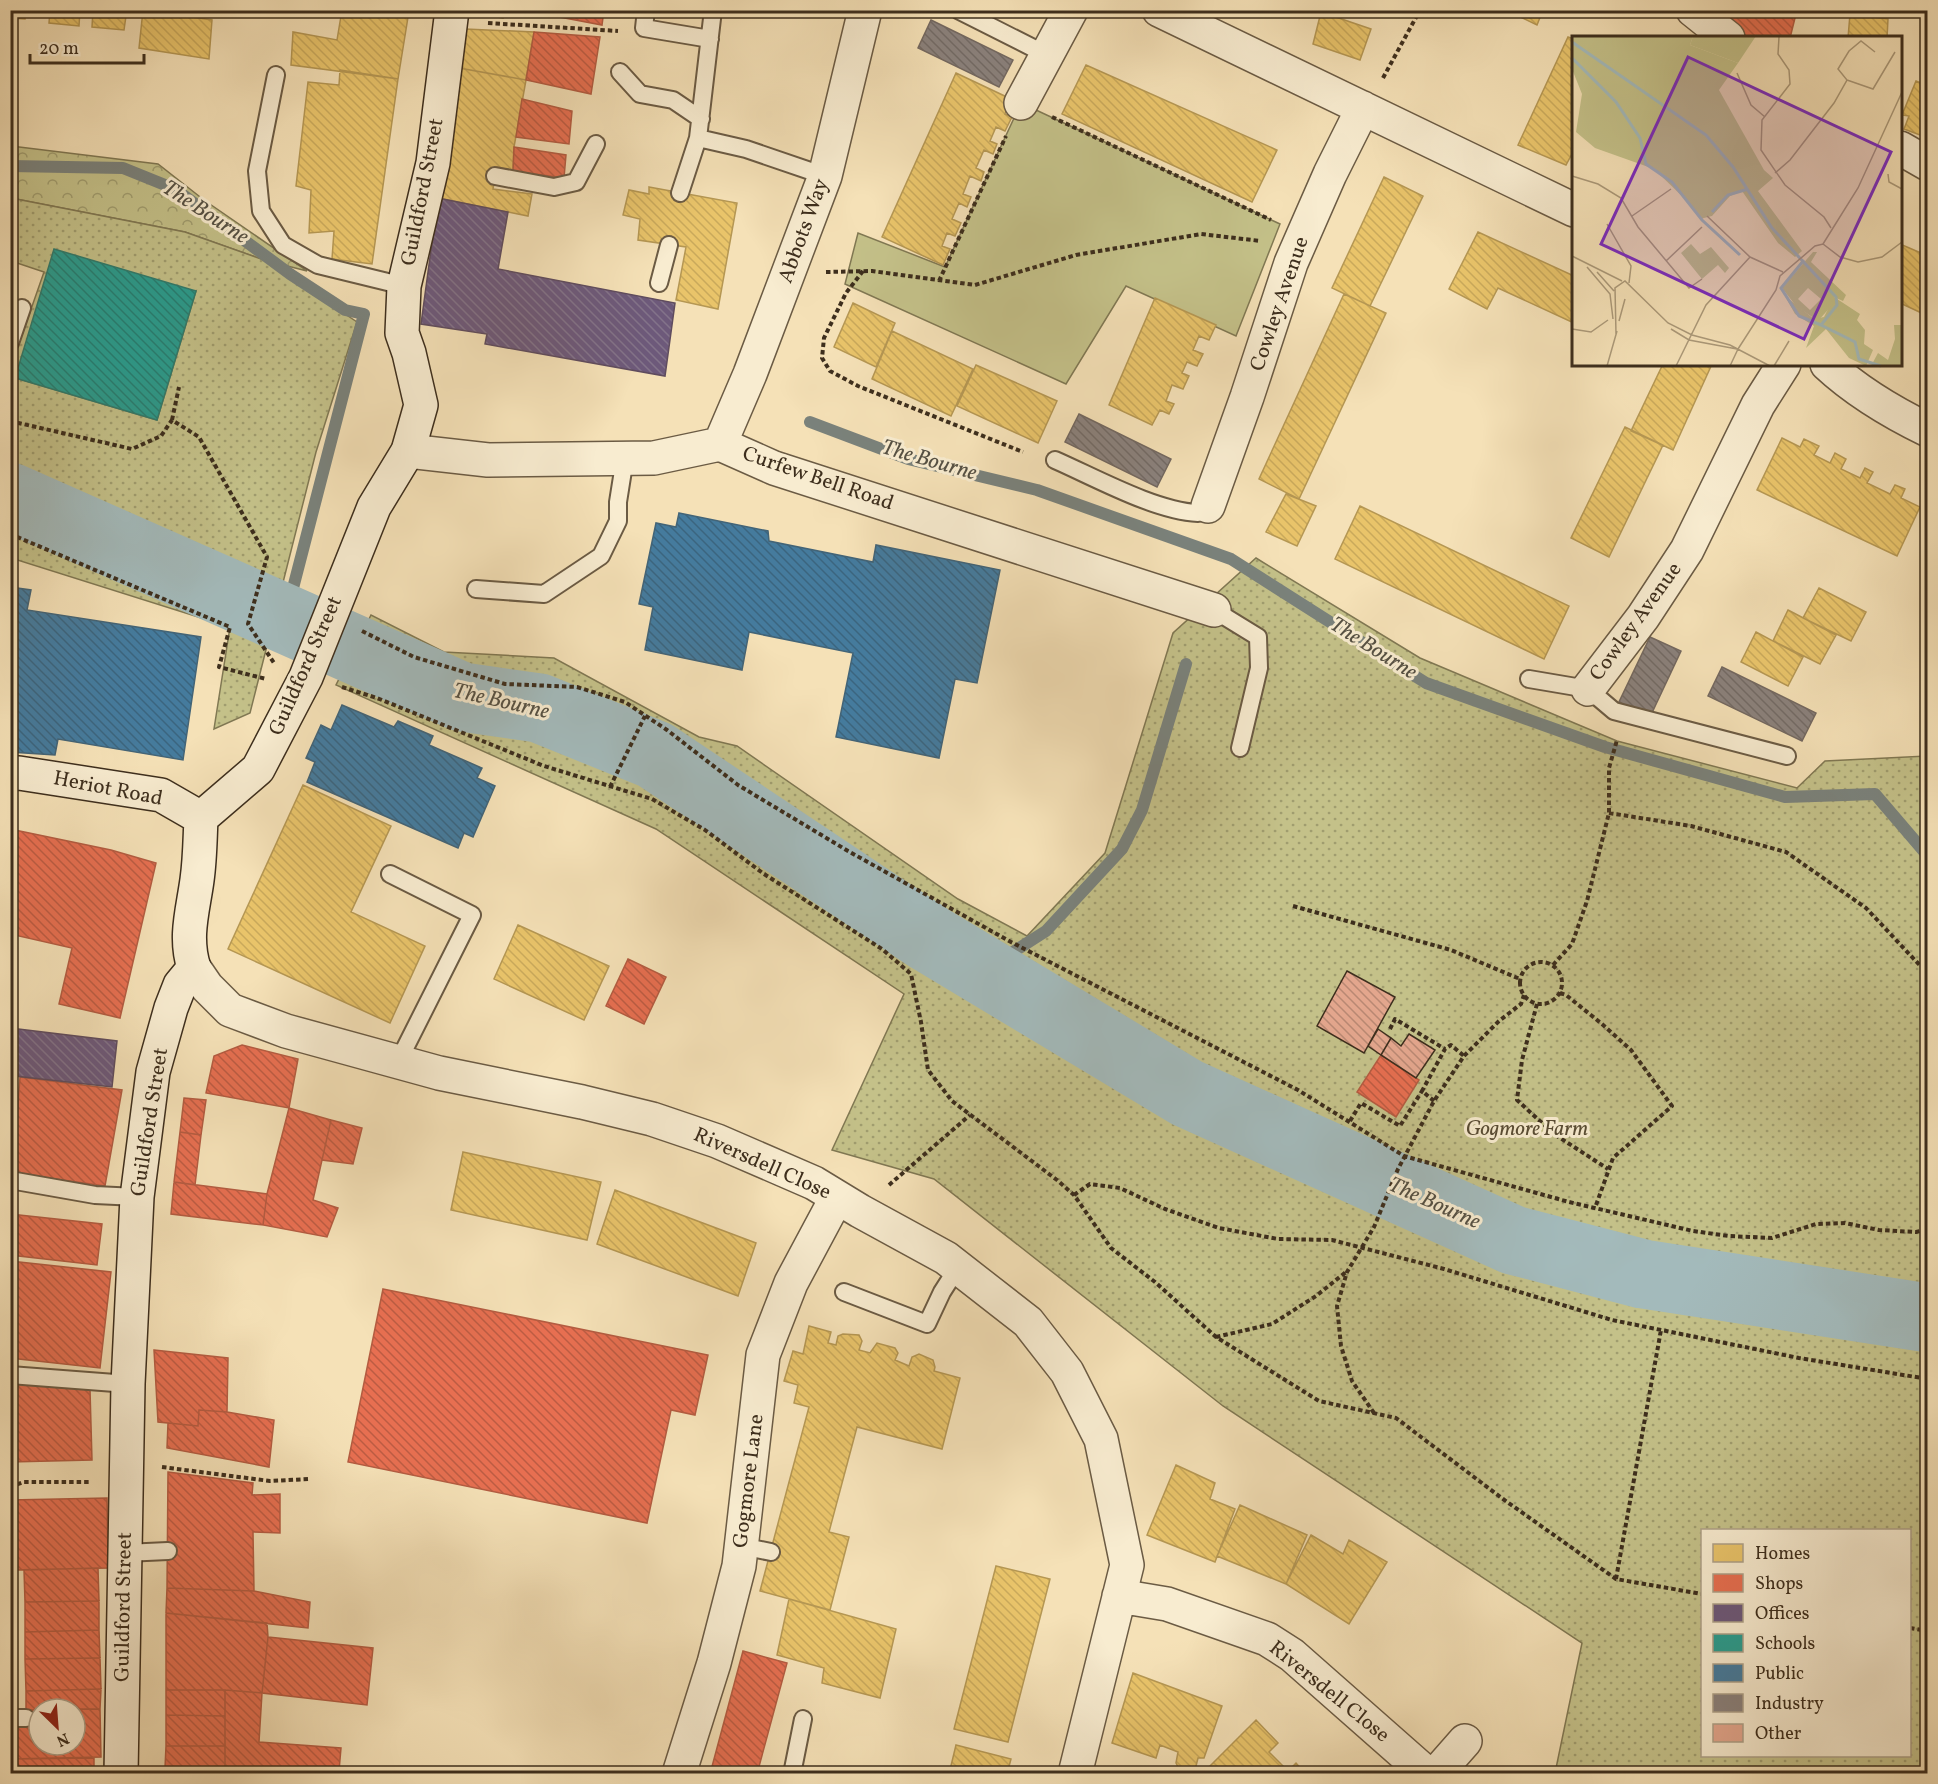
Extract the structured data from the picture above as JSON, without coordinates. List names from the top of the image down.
{
  "streets": {
    "street": [
      "Guildford Street",
      "Abbots Way",
      "Cowley Avenue",
      "Curfew Bell Road",
      "Heriot Road",
      "Riversdell Close",
      "Gogmore Lane"
    ]
  },
  "crossings": [
    ["Guildford Street", "Curfew Bell Road"],
    ["Guildford Street", "Heriot Road"],
    ["Guildford Street", "Riversdell Close"],
    ["Abbots Way", "Curfew Bell Road"],
    ["Riversdell Close", "Gogmore Lane"]
  ],
  "water": ["The Bourne"],
  "parks": ["Gogmore Farm"],
  "legend": [
    "Homes",
    "Shops",
    "Offices",
    "Schools",
    "Public",
    "Industry",
    "Other"
  ],
  "scale_bar": "20 m",
  "north": "bottom right"
}
